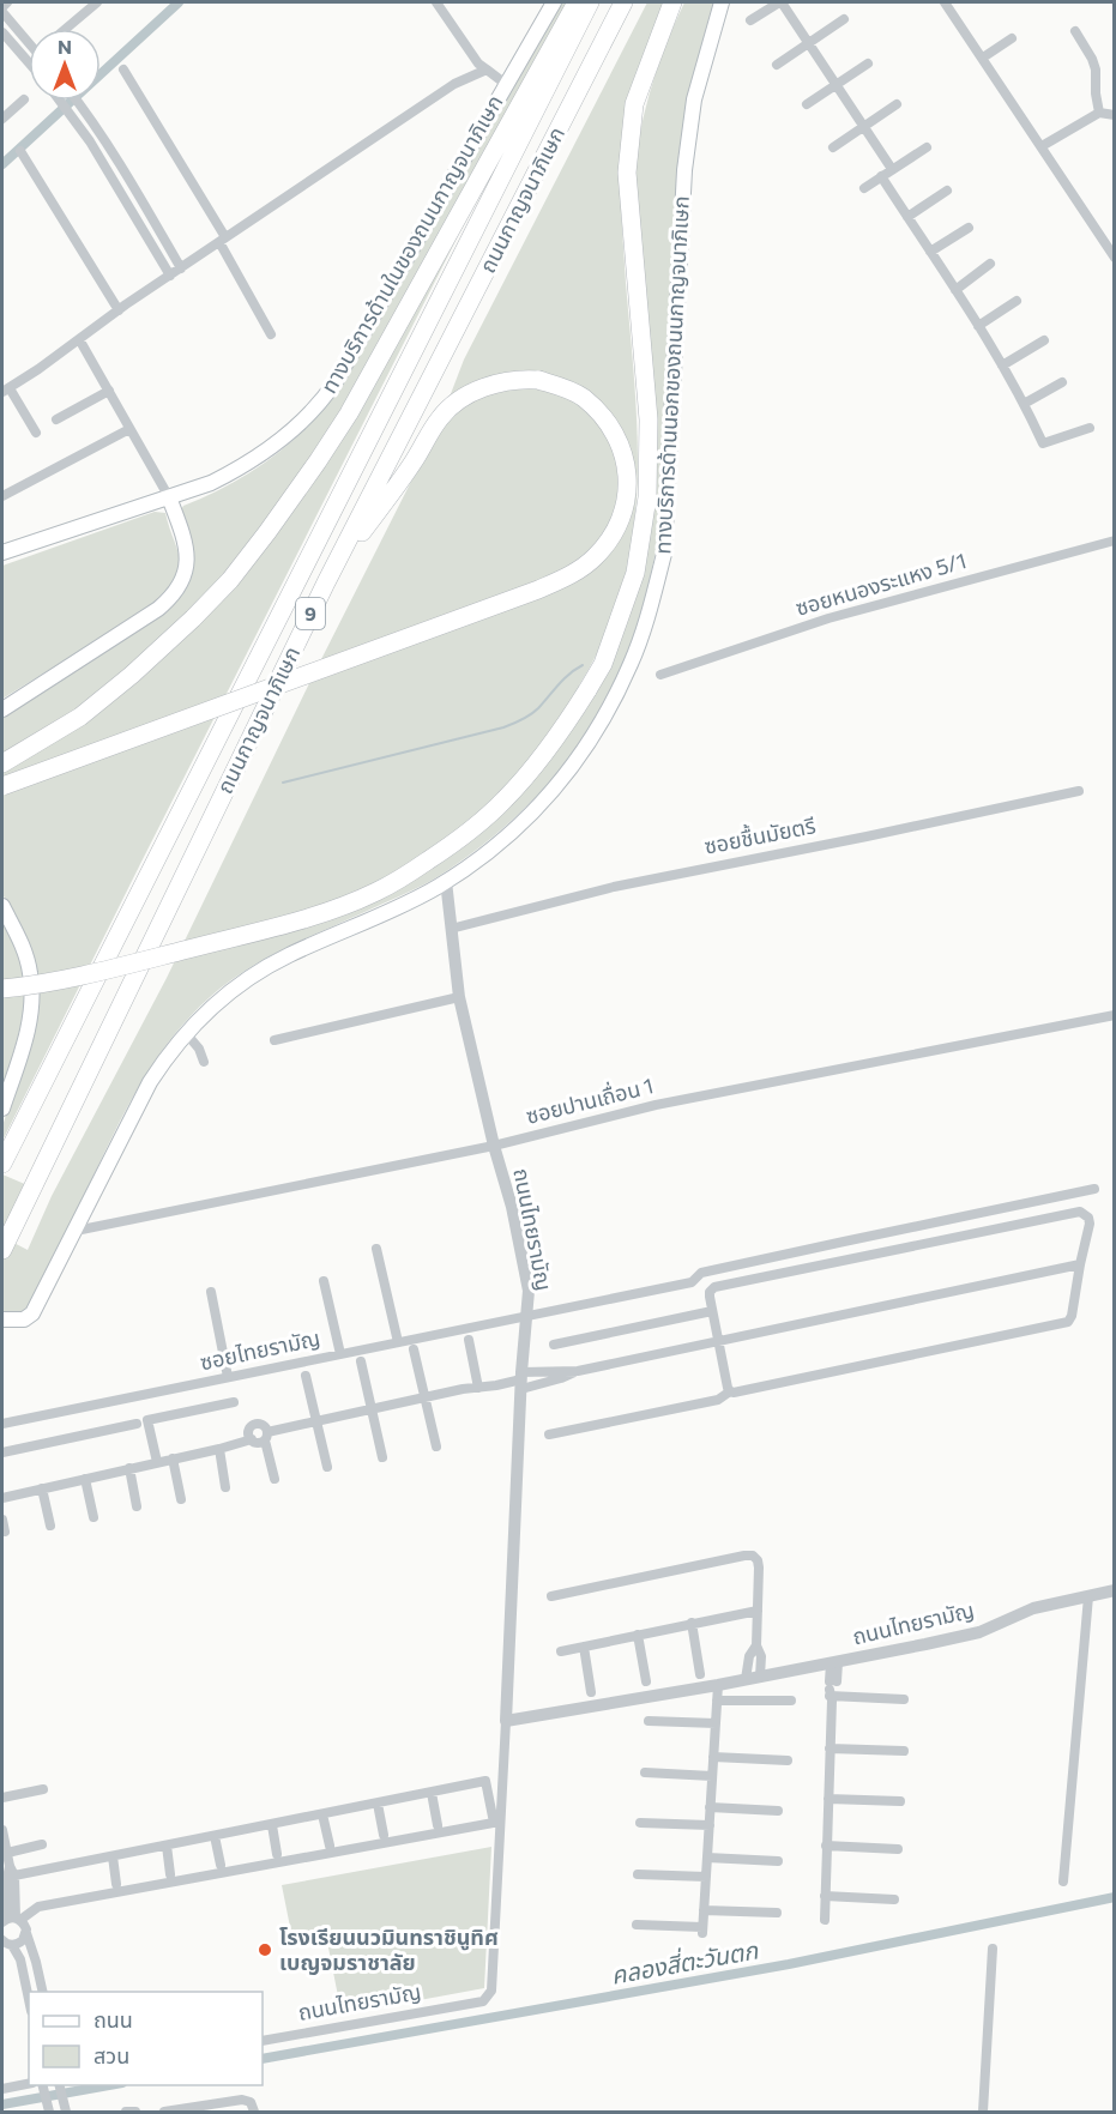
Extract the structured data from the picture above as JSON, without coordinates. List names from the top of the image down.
{
  "streets": {
    "highway": ["ถนนกาญจนาภิเษก", "9"],
    "main road": ["ทางบริการด้านในของถนนกาญจนาภิเษก", "ทางบริการด้านนอกของถนนกาญจนาภิเษก"],
    "street": [
      "ซอยหนองระแหง 5/1",
      "ซอยชื้นมัยตรี",
      "ซอยปานเถื่อน 1",
      "ถนนไทยรามัญ",
      "ซอยไทยรามัญ"
    ]
  },
  "crossings": [
    ["ทางบริการด้านนอกของถนนกาญจนาภิเษก", "ซอยปานเถื่อน 1"],
    ["ทางบริการด้านนอกของถนนกาญจนาภิเษก", "ถนนไทยรามัญ"],
    ["ซอยชื้นมัยตรี", "ถนนไทยรามัญ"],
    ["ซอยปานเถื่อน 1", "ถนนไทยรามัญ"],
    ["ถนนไทยรามัญ", "ซอยไทยรามัญ"]
  ],
  "water": ["คลองสี่ตะวันตก"],
  "places": ["โรงเรียนนวมินทราชินูทิศ เบญจมราชาลัย"],
  "legend": ["ถนน", "สวน"],
  "north": "top"
}
